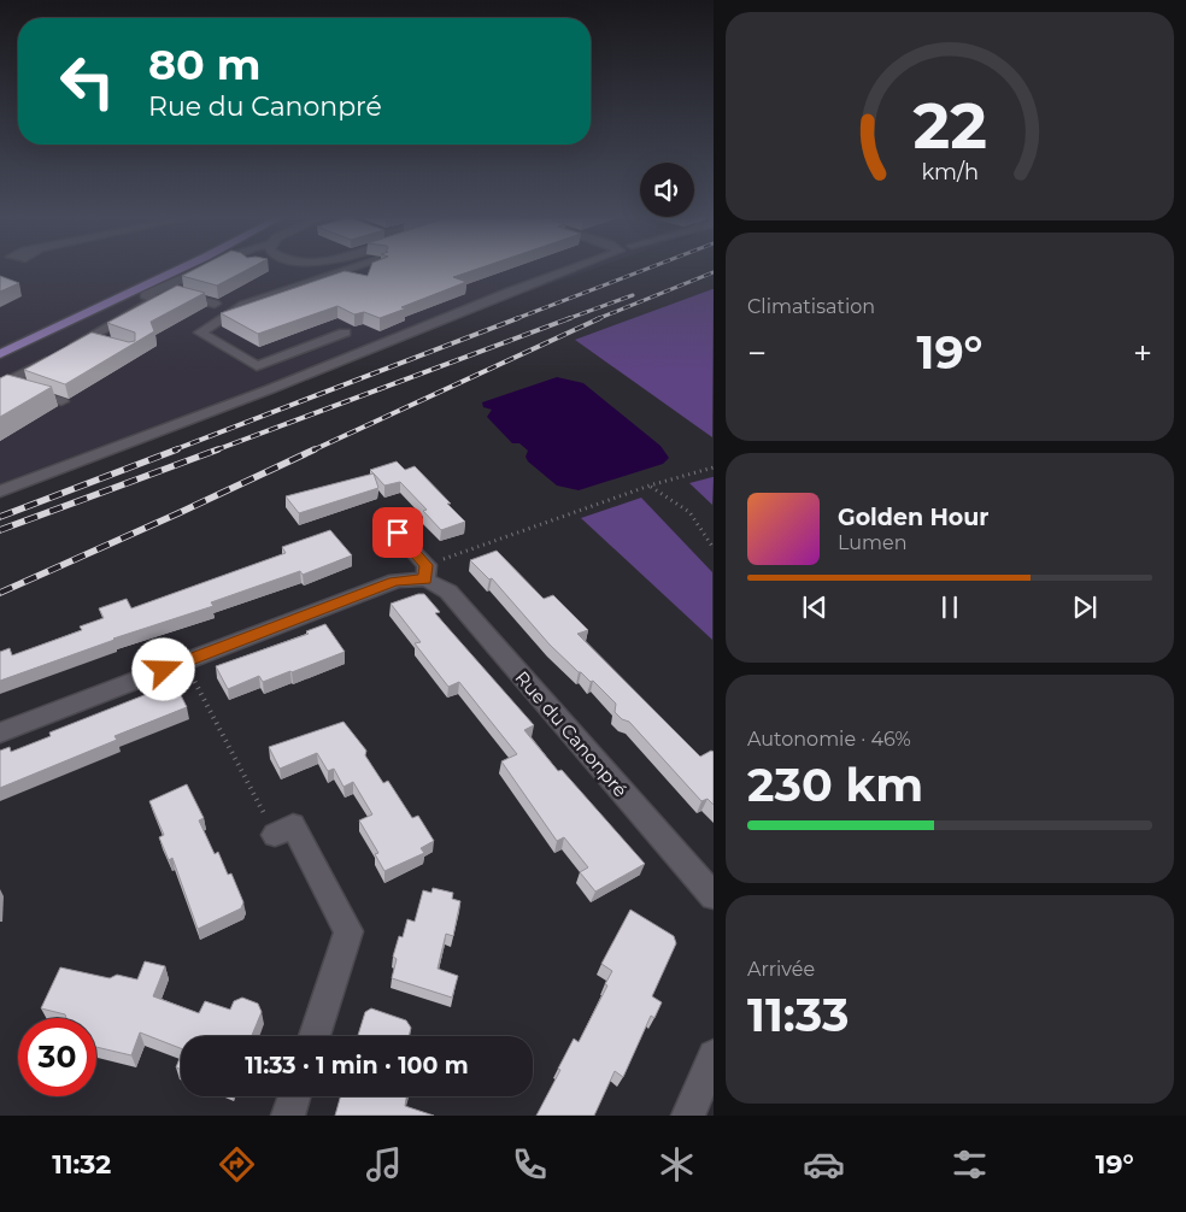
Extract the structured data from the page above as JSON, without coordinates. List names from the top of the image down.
{
  "streets": {
    "street": ["Rue du Canonpré"]
  },
  "page": {
    "turn": ["80 m", "Rue du Canonpré"],
    "tile": [
      "Climatisation",
      ["Autonomie · 46%", "230 km"],
      ["Arrivée", "11:33"]
    ],
    "heat": ["−", "19°", "+"],
    "song": ["Golden Hour", "Lumen"],
    "limit": "30",
    "trip": "11:33 · 1 min · 100 m",
    "tabs": ["11:32", "19°"],
    "gauge": ["22", "km/h"]
  }
}
